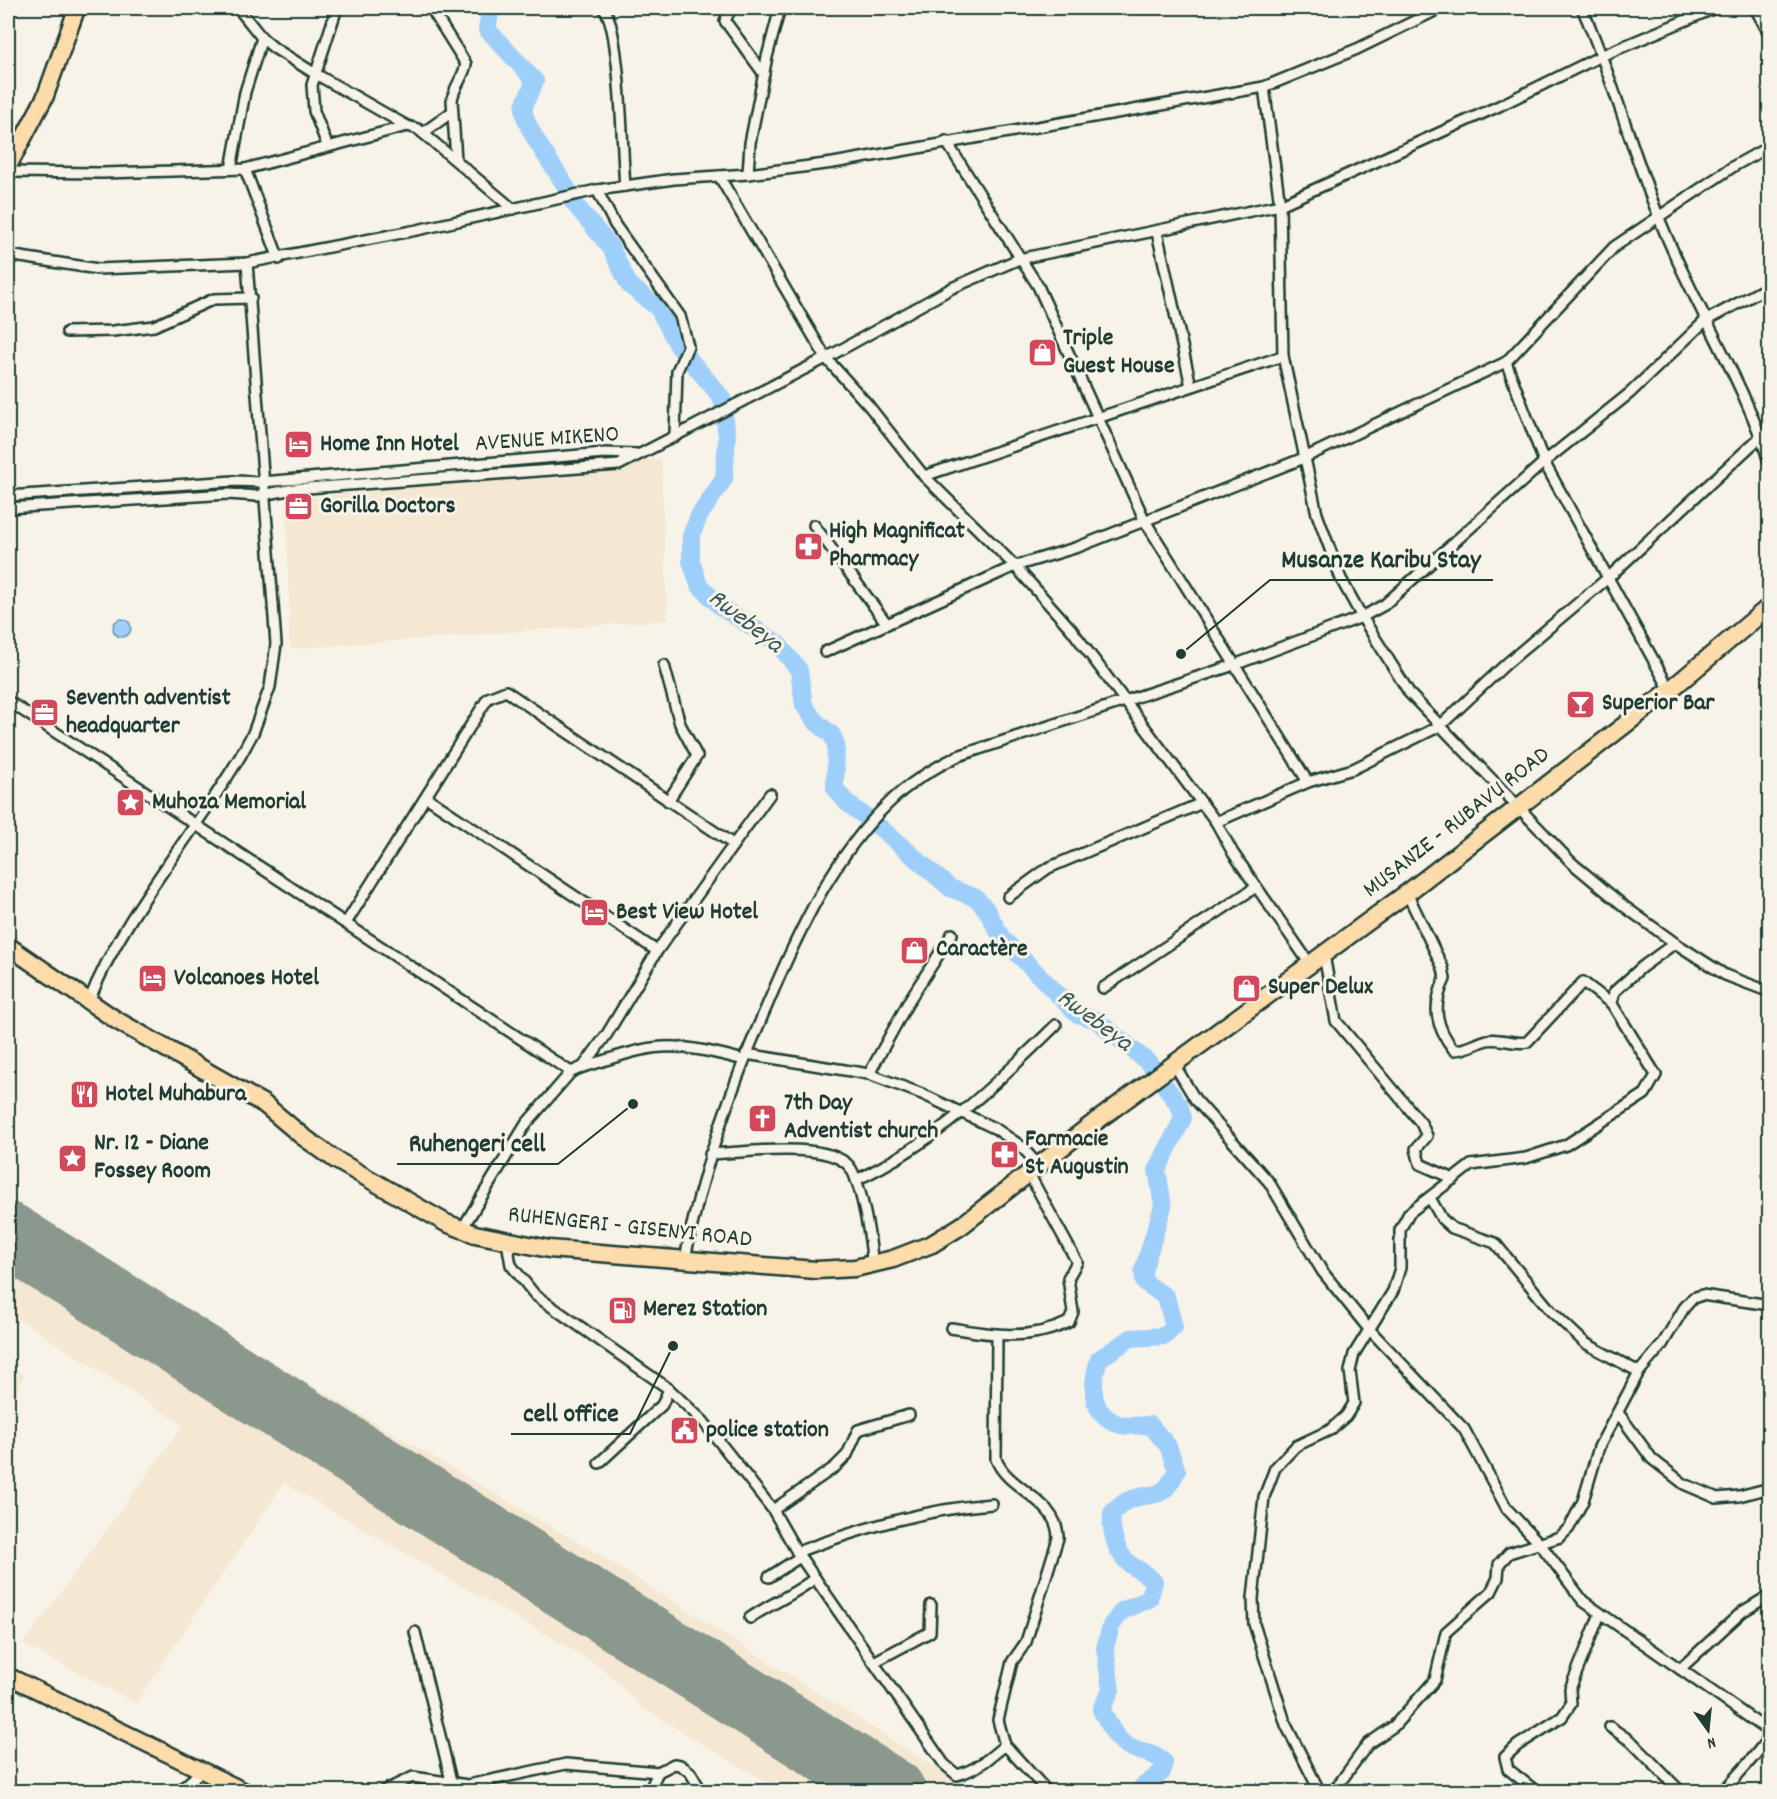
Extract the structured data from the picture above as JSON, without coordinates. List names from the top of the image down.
{
  "streets": {
    "highway": ["MUSANZE - RUBAVU ROAD", "RUHENGERI - GISENYI ROAD"],
    "street": ["AVENUE MIKENO"]
  },
  "crossings": [
    ["MUSANZE - RUBAVU ROAD", "RUHENGERI - GISENYI ROAD"]
  ],
  "water": ["Rwebeya"],
  "places": {
    "shop": ["Triple Guest House", "Caractère", "Super Delux"],
    "hotel": ["Home Inn Hotel", "Best View Hotel", "Volcanoes Hotel"],
    "office": ["Gorilla Doctors", "Seventh adventist headquarter"],
    "pharmacy": ["High Magnificat Pharmacy", "Farmacie St Augustin"],
    "other": ["Musanze Karibu Stay", "Ruhengeri cell", "cell office"],
    "bar": ["Superior Bar"],
    "place": ["Muhoza Memorial", "Nr. 12 - Diane Fossey Room"],
    "restaurant": ["Hotel Muhabura"],
    "church": ["7th Day Adventist church"],
    "fuel station": ["Merez Station"],
    "public building": ["police station"]
  },
  "north": "bottom"
}
